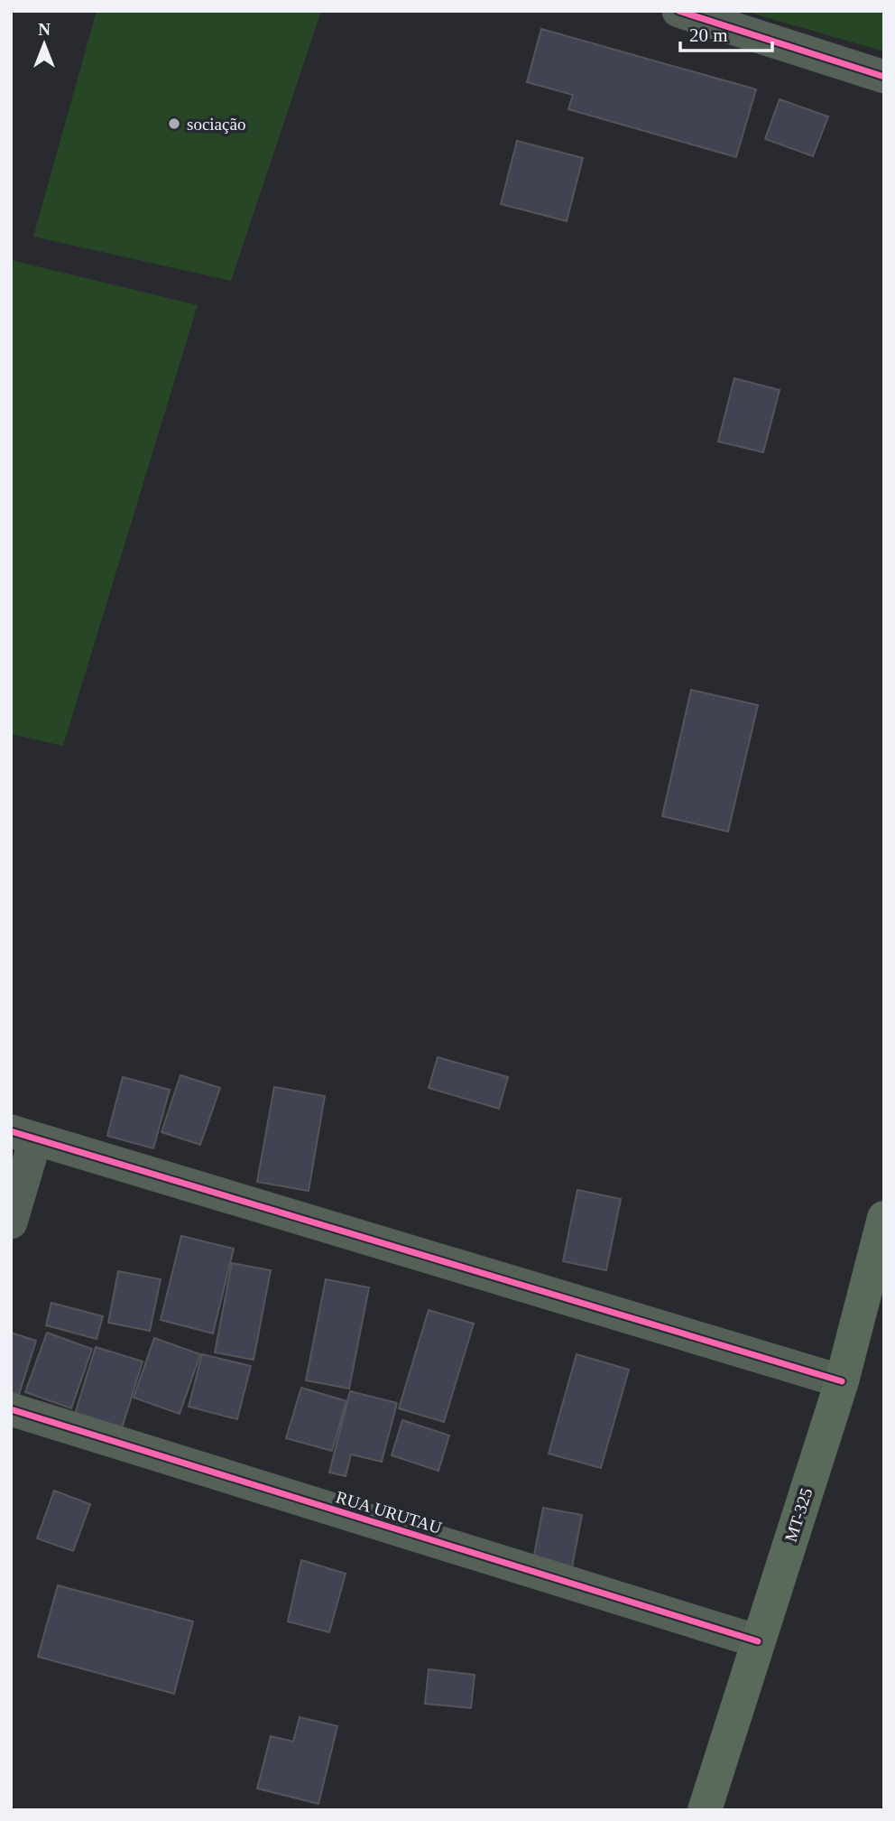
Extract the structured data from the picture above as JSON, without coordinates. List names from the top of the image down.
{
  "streets": {
    "main road": ["MT-325"],
    "street": ["RUA URUTAU"]
  },
  "crossings": [
    ["RUA URUTAU", "MT-325"]
  ],
  "places": ["sociação"],
  "scale_bar": "20 m",
  "north": "top"
}
